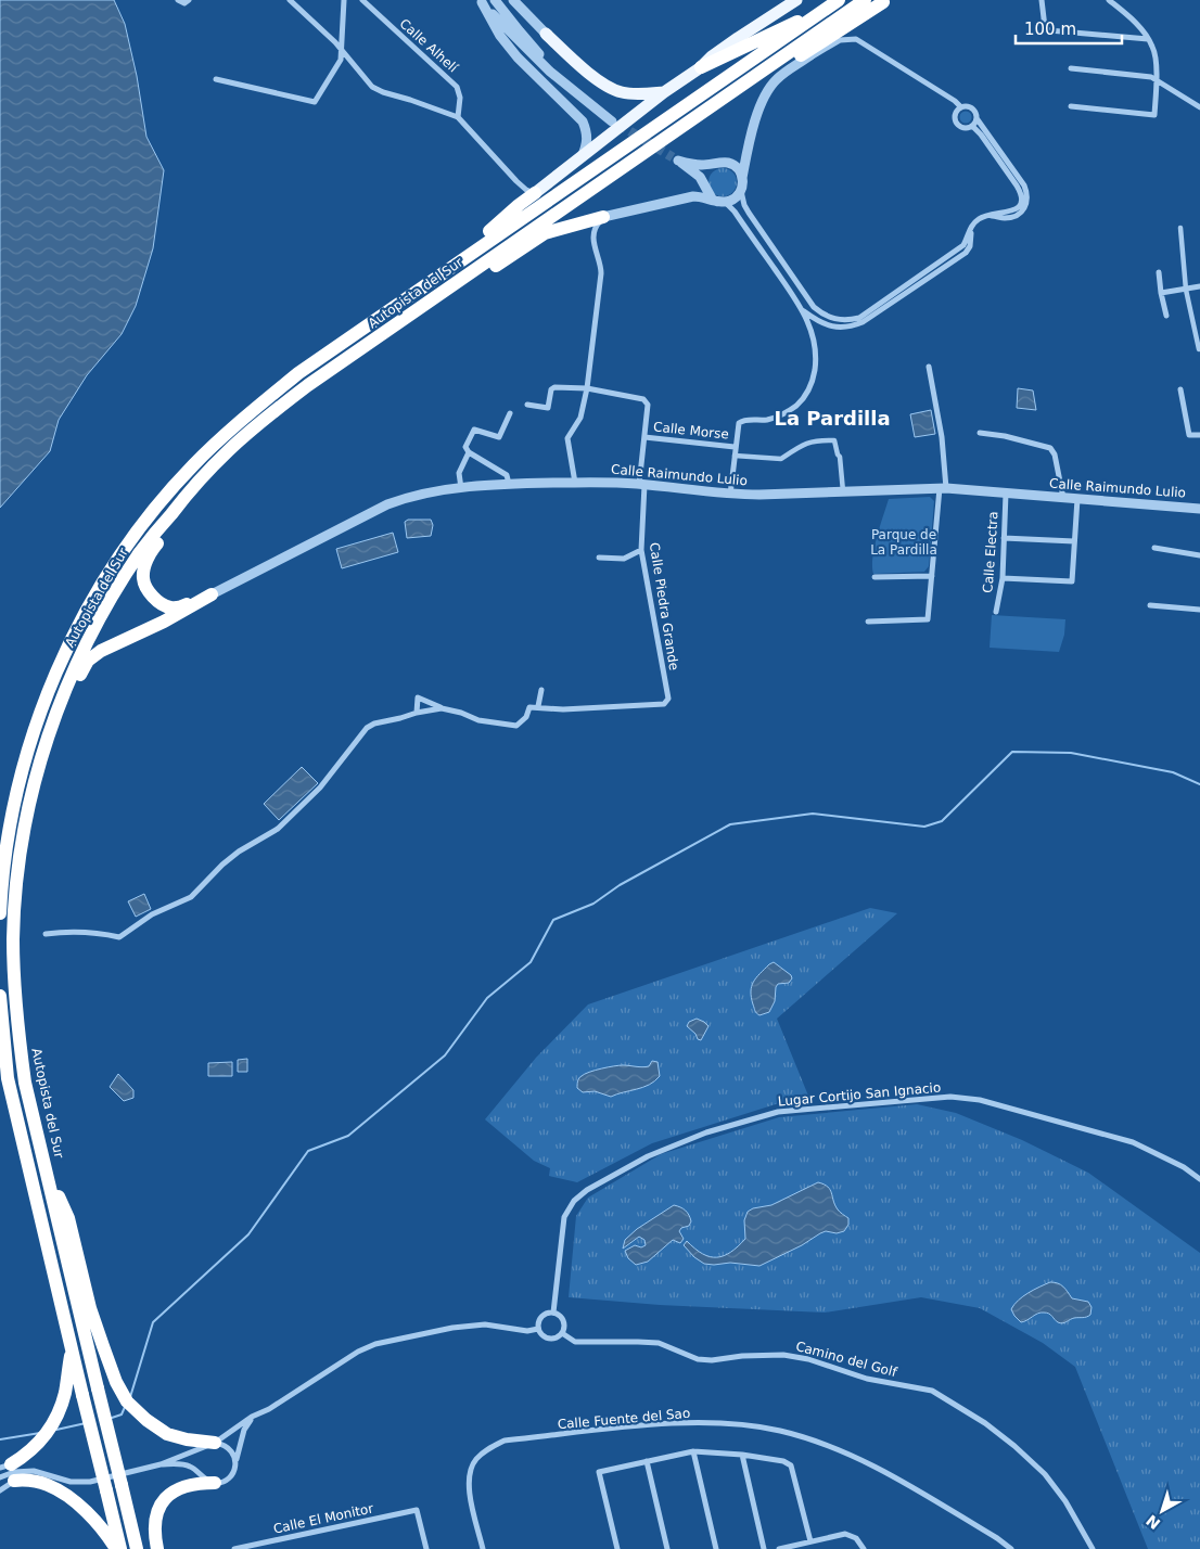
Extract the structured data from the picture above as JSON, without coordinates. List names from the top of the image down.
{
  "streets": {
    "highway": ["Autopista del Sur"],
    "street": [
      "Calle Alhelí",
      "Calle Morse",
      "Calle Raimundo Lulio",
      "Calle Electra",
      "Calle Piedra Grande",
      "Lugar Cortijo San Ignacio",
      "Camino del Golf",
      "Calle Fuente del Sao",
      "Calle El Monitor"
    ]
  },
  "crossings": [
    ["Calle Morse", "Calle Piedra Grande"],
    ["Calle Raimundo Lulio", "Calle Electra"],
    ["Calle Raimundo Lulio", "Calle Piedra Grande"],
    ["Lugar Cortijo San Ignacio", "Camino del Golf"]
  ],
  "districts": ["La Pardilla"],
  "parks": ["Parque de La Pardilla"],
  "scale_bar": "100 m",
  "north": "bottom left"
}
